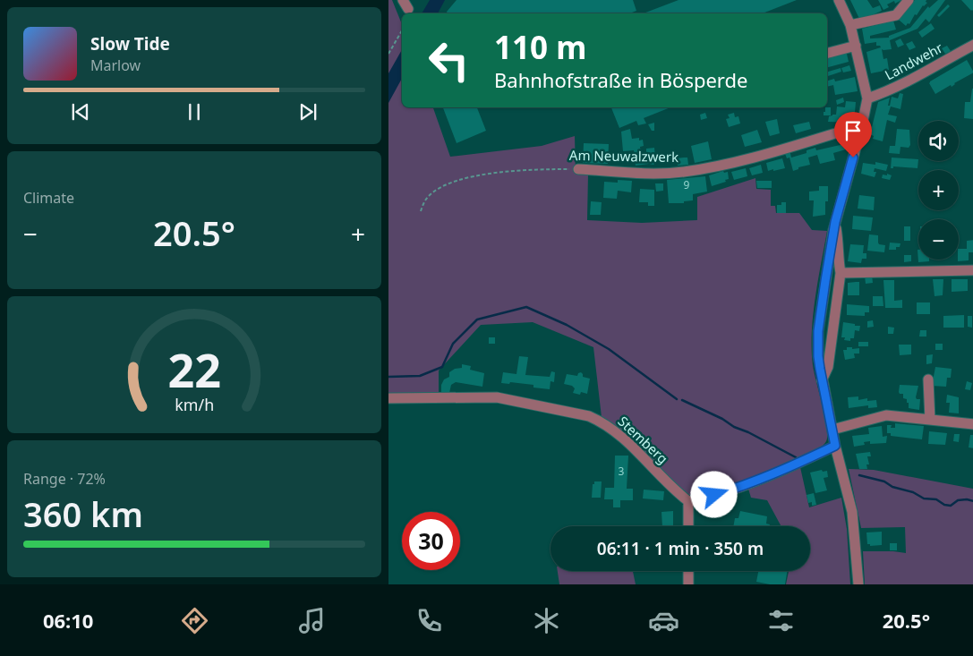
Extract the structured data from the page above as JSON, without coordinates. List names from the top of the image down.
{
  "streets": {
    "street": ["Landwehr", "Am Neuwalzwerk", "Stemberg"]
  },
  "house_numbers": ["9", "3"],
  "page": {
    "turn": ["110 m", "Bahnhofstraße in Bösperde"],
    "song": ["Slow Tide", "Marlow"],
    "map_buttons": ["+", "−"],
    "tile": [
      "Climate",
      ["Range · 72%", "360 km"]
    ],
    "heat": ["−", "20.5°", "+"],
    "limit": "30",
    "trip": "06:11 · 1 min · 350 m",
    "tabs": ["06:10", "20.5°"],
    "gauge": ["22", "km/h"]
  }
}
